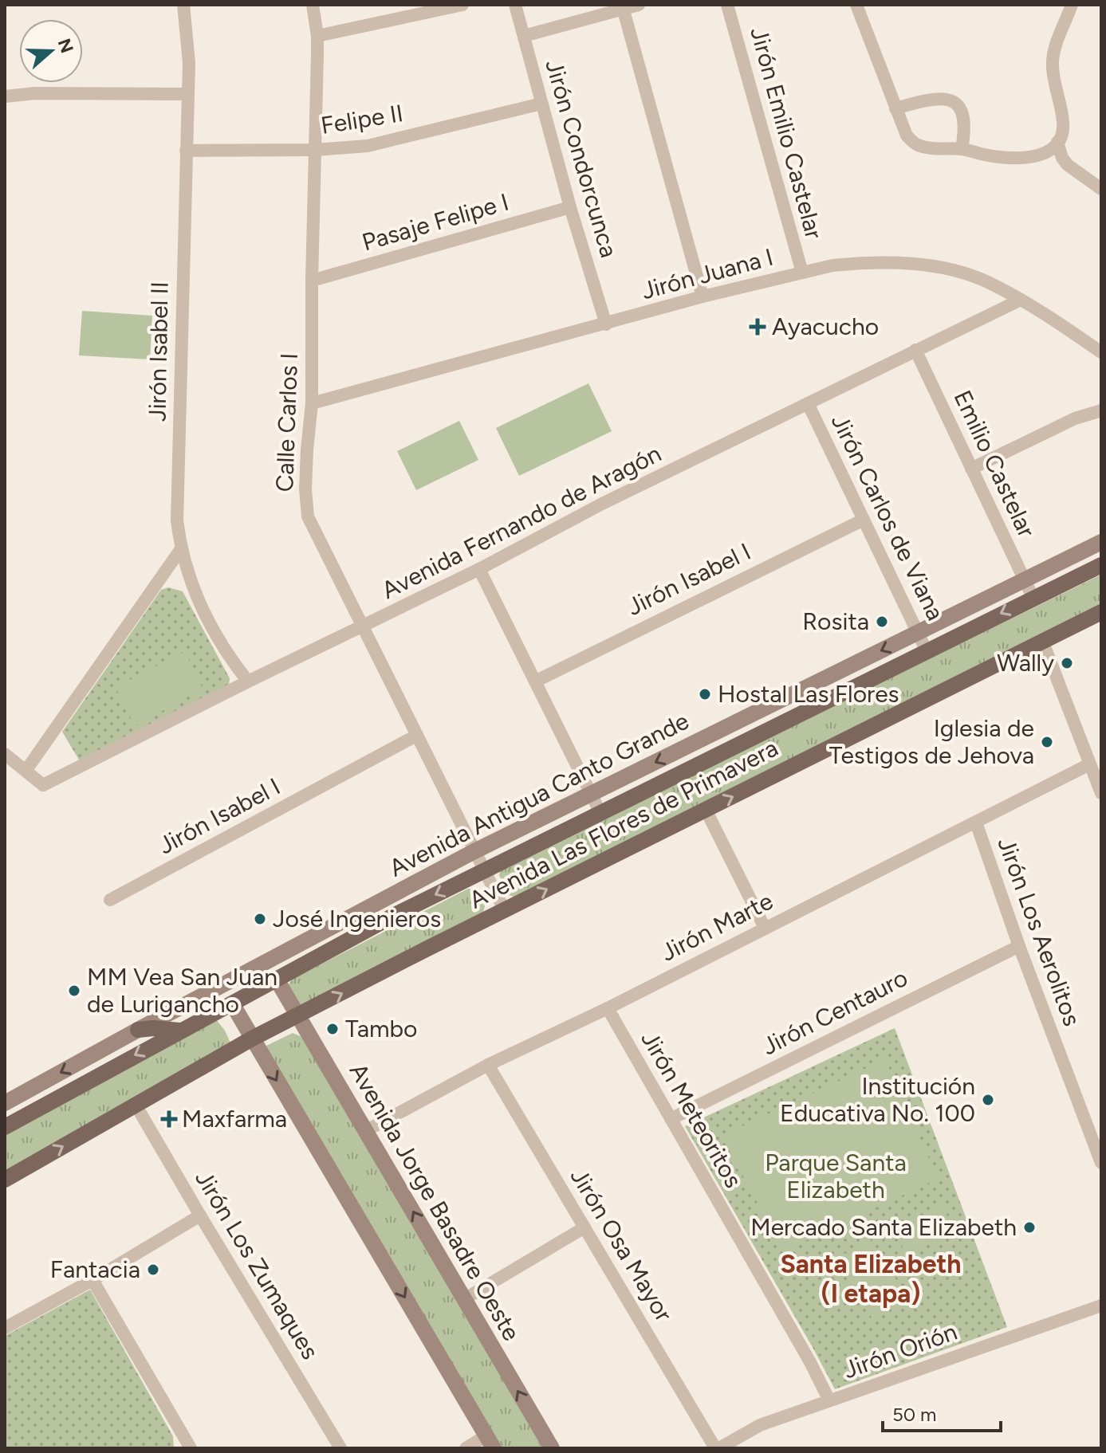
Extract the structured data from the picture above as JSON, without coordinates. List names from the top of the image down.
{
  "streets": {
    "main road": ["Avenida Las Flores de Primavera"],
    "street": [
      "Felipe II",
      "Jirón Emilio Castelar",
      "Jirón Condorcunca",
      "Pasaje Felipe I",
      "Jirón Juana I",
      "Jirón Isabel II",
      "Calle Carlos I",
      "Emilio Castelar",
      "Jirón Carlos de Viana",
      "Avenida Fernando de Aragón",
      "Jirón Isabel I",
      "Avenida Antigua Canto Grande",
      "Jirón Marte",
      "Jirón Los Aerolitos",
      "Jirón Centauro",
      "Jirón Meteoritos",
      "Avenida Jorge Basadre Oeste",
      "Jirón Osa Mayor",
      "Jirón Los Zumaques",
      "Jirón Orión"
    ]
  },
  "crossings": [
    ["Felipe II", "Jirón Condorcunca"],
    ["Felipe II", "Jirón Isabel II"],
    ["Felipe II", "Calle Carlos I"],
    ["Jirón Emilio Castelar", "Jirón Juana I"],
    ["Jirón Condorcunca", "Pasaje Felipe I"],
    ["Jirón Condorcunca", "Jirón Juana I"],
    ["Pasaje Felipe I", "Calle Carlos I"],
    ["Jirón Juana I", "Calle Carlos I"],
    ["Jirón Juana I", "Avenida Fernando de Aragón"],
    ["Jirón Isabel II", "Avenida Fernando de Aragón"],
    ["Calle Carlos I", "Avenida Fernando de Aragón"],
    ["Calle Carlos I", "Jirón Isabel I"],
    ["Calle Carlos I", "Avenida Antigua Canto Grande"],
    ["Calle Carlos I", "Avenida Las Flores de Primavera"],
    ["Emilio Castelar", "Avenida Fernando de Aragón"],
    ["Emilio Castelar", "Avenida Antigua Canto Grande"],
    ["Emilio Castelar", "Avenida Las Flores de Primavera"],
    ["Jirón Carlos de Viana", "Avenida Fernando de Aragón"],
    ["Jirón Carlos de Viana", "Jirón Isabel I"],
    ["Jirón Carlos de Viana", "Avenida Antigua Canto Grande"],
    ["Jirón Carlos de Viana", "Avenida Las Flores de Primavera"],
    ["Avenida Las Flores de Primavera", "Avenida Jorge Basadre Oeste"],
    ["Avenida Las Flores de Primavera", "Jirón Los Zumaques"],
    ["Jirón Marte", "Jirón Los Aerolitos"],
    ["Jirón Marte", "Jirón Meteoritos"],
    ["Jirón Marte", "Avenida Jorge Basadre Oeste"],
    ["Jirón Marte", "Jirón Osa Mayor"],
    ["Jirón Los Aerolitos", "Jirón Centauro"],
    ["Jirón Centauro", "Jirón Meteoritos"],
    ["Jirón Meteoritos", "Jirón Orión"],
    ["Jirón Osa Mayor", "Jirón Orión"]
  ],
  "one_way": ["Avenida Antigua Canto Grande"],
  "districts": ["Santa Elizabeth (I etapa)"],
  "parks": ["Parque Santa Elizabeth"],
  "places": {
    "health": ["Ayacucho", "Maxfarma"],
    "other": [
      "Rosita",
      "Wally",
      "Hostal Las Flores",
      "Iglesia de Testigos de Jehova",
      "José Ingenieros",
      "MM Vea San Juan de Lurigancho",
      "Tambo",
      "Institución Educativa No. 100",
      "Mercado Santa Elizabeth",
      "Fantacia"
    ]
  },
  "scale_bar": "50 m",
  "north": "right"
}
